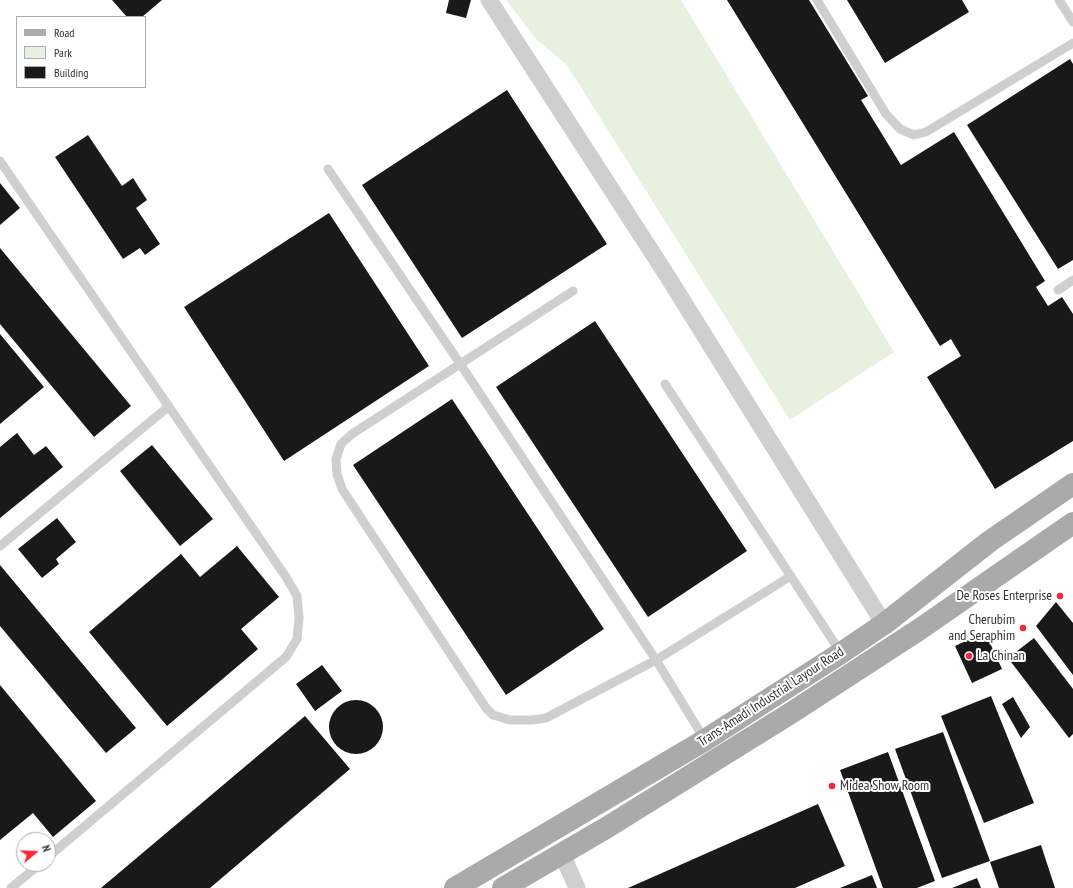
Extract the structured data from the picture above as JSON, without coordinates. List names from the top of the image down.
{
  "streets": {
    "main road": ["Trans-Amadi Industrial Layour Road"]
  },
  "places": [
    "De Roses Enterprise",
    "Cherubim and Seraphim",
    "La Chinan",
    "Midea Show Room"
  ],
  "legend": ["Road", "Park", "Building"],
  "north": "right"
}
